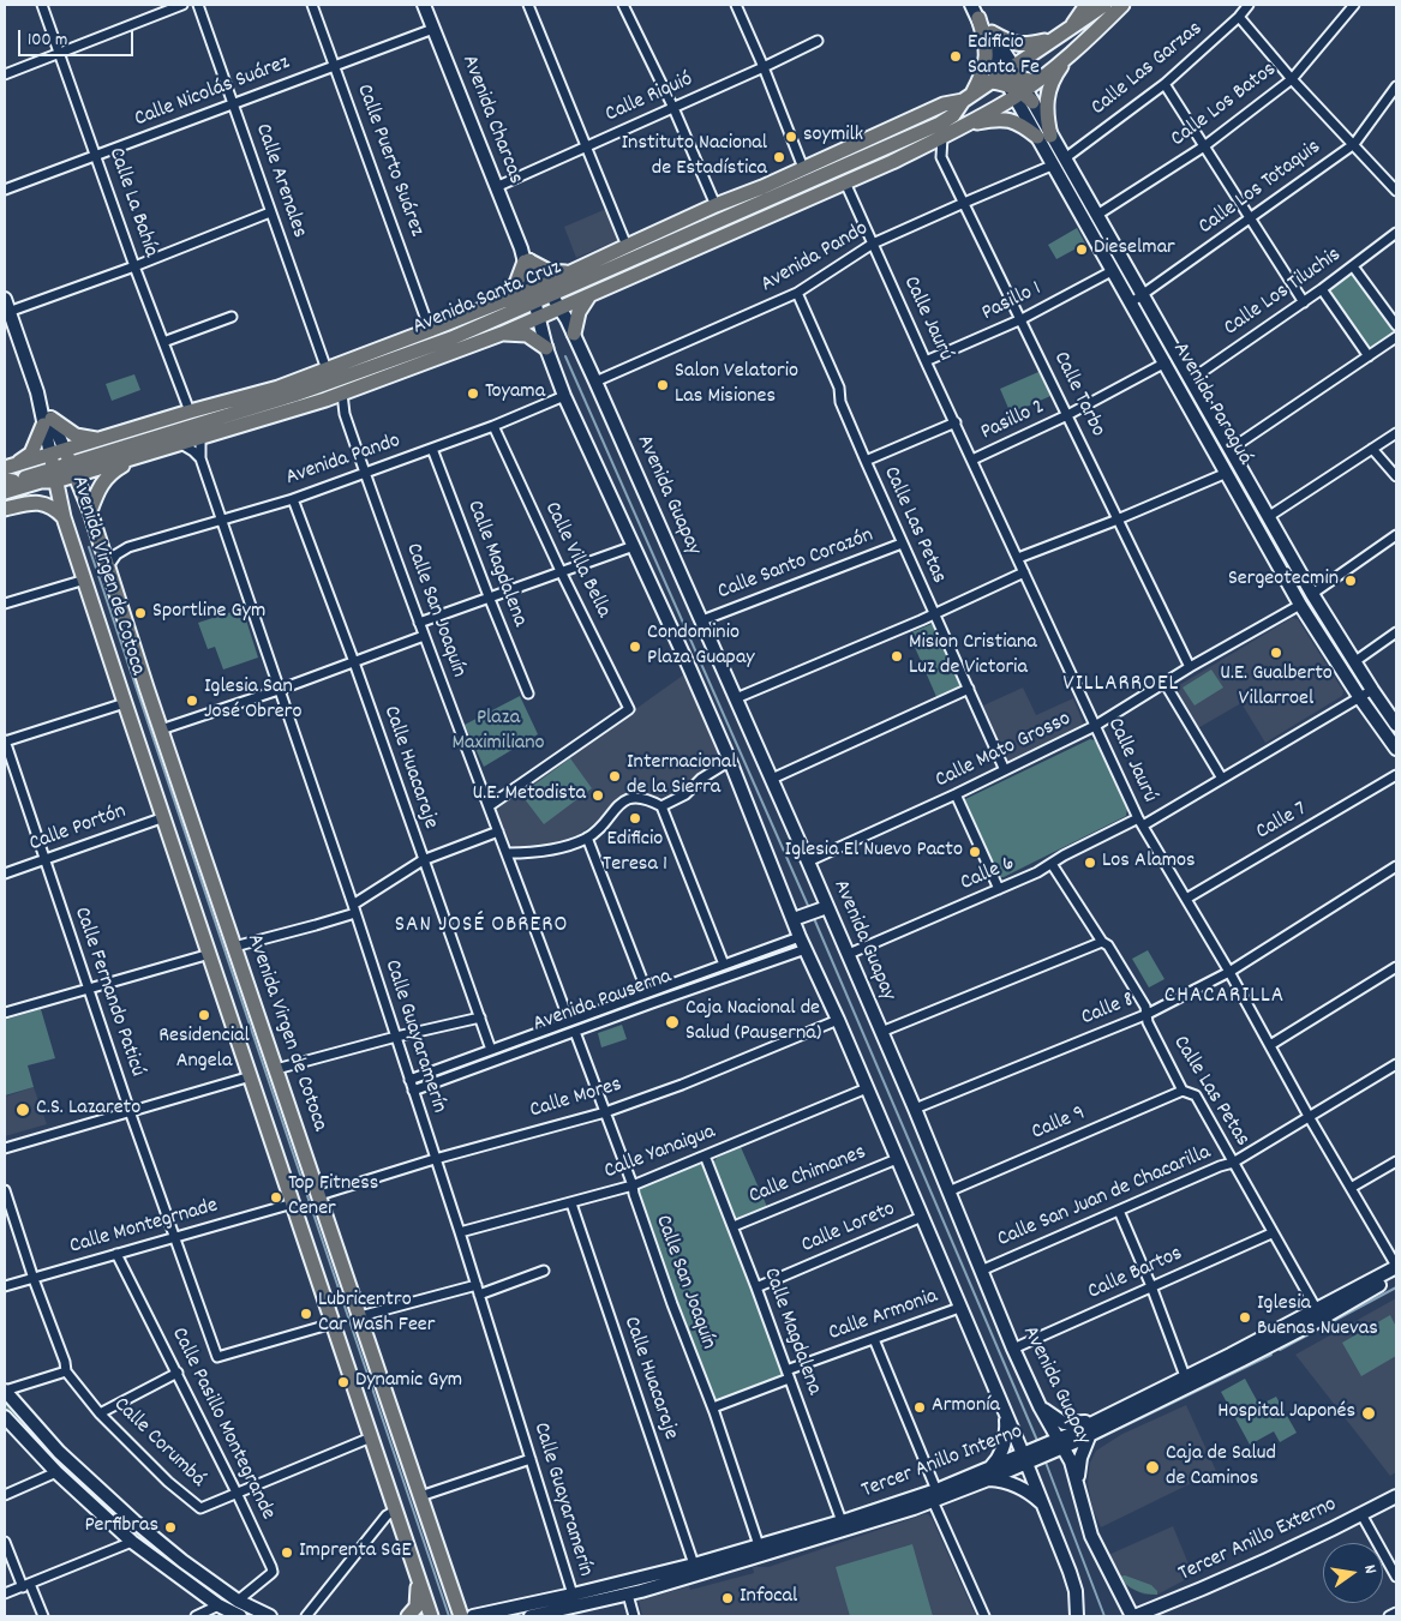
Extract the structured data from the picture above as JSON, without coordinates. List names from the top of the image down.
{
  "streets": {
    "main road": [
      "Avenida Charcas",
      "Avenida Santa Cruz",
      "Avenida Paraguá",
      "Avenida Guapay",
      "Avenida Virgen de Cotoca",
      "Tercer Anillo Interno",
      "Tercer Anillo Externo"
    ],
    "street": [
      "Calle Las Garzas",
      "Calle Nicolás Suárez",
      "Calle Riquió",
      "Calle Los Batos",
      "Calle Puerto Suárez",
      "Calle Arenales",
      "Calle Los Totaquis",
      "Calle La Bahía",
      "Avenida Pando",
      "Calle Los Tiluchis",
      "Pasillo 1",
      "Calle Jaurú",
      "Calle Tarbo",
      "Pasillo 2",
      "Calle Las Petas",
      "Calle Villa Bella",
      "Calle Magdalena",
      "Calle Santo Corazón",
      "Calle San Joaquín",
      "Calle Mato Grosso",
      "Calle Huacaraje",
      "Calle 7",
      "Calle Portón",
      "Calle 6",
      "Calle Fernando Paticú",
      "Avenida Pauserna",
      "Calle 8",
      "Calle Guayaramerín",
      "Calle Mores",
      "Calle 9",
      "Calle Yanaigua",
      "Calle Chimanes",
      "Calle San Juan de Chacarilla",
      "Calle Montegrnade",
      "Calle Loreto",
      "Calle Bartos",
      "Calle Armonia",
      "Calle Pasillo Montegrande",
      "Calle Corumbá"
    ]
  },
  "crossings": [
    ["Calle Las Garzas", "Avenida Paraguá"],
    ["Calle Nicolás Suárez", "Avenida Charcas"],
    ["Calle Nicolás Suárez", "Calle Puerto Suárez"],
    ["Calle Nicolás Suárez", "Calle Arenales"],
    ["Calle Nicolás Suárez", "Calle La Bahía"],
    ["Calle Riquió", "Avenida Charcas"],
    ["Calle Los Batos", "Avenida Paraguá"],
    ["Avenida Charcas", "Avenida Santa Cruz"],
    ["Avenida Charcas", "Avenida Guapay"],
    ["Calle Puerto Suárez", "Avenida Santa Cruz"],
    ["Calle Arenales", "Avenida Santa Cruz"],
    ["Calle Los Totaquis", "Avenida Paraguá"],
    ["Calle La Bahía", "Avenida Santa Cruz"],
    ["Avenida Pando", "Calle Jaurú"],
    ["Avenida Pando", "Calle Tarbo"],
    ["Avenida Pando", "Avenida Paraguá"],
    ["Avenida Pando", "Avenida Guapay"],
    ["Avenida Pando", "Calle Las Petas"],
    ["Avenida Pando", "Calle Villa Bella"],
    ["Avenida Pando", "Calle Magdalena"],
    ["Avenida Pando", "Avenida Virgen de Cotoca"],
    ["Avenida Pando", "Calle San Joaquín"],
    ["Avenida Pando", "Calle Huacaraje"],
    ["Avenida Pando", "Calle Guayaramerín"],
    ["Calle Los Tiluchis", "Avenida Paraguá"],
    ["Avenida Santa Cruz", "Calle Jaurú"],
    ["Avenida Santa Cruz", "Calle Tarbo"],
    ["Avenida Santa Cruz", "Avenida Paraguá"],
    ["Avenida Santa Cruz", "Avenida Guapay"],
    ["Avenida Santa Cruz", "Avenida Virgen de Cotoca"],
    ["Avenida Santa Cruz", "Calle San Joaquín"],
    ["Avenida Santa Cruz", "Calle Guayaramerín"],
    ["Pasillo 1", "Calle Jaurú"],
    ["Pasillo 1", "Calle Tarbo"],
    ["Pasillo 1", "Avenida Paraguá"],
    ["Calle Jaurú", "Pasillo 2"],
    ["Calle Jaurú", "Calle Mato Grosso"],
    ["Calle Jaurú", "Calle 7"],
    ["Calle Jaurú", "Calle 6"],
    ["Calle Jaurú", "Calle 8"],
    ["Calle Jaurú", "Calle San Juan de Chacarilla"],
    ["Calle Jaurú", "Tercer Anillo Interno"],
    ["Calle Tarbo", "Pasillo 2"],
    ["Calle Tarbo", "Calle Mato Grosso"],
    ["Avenida Paraguá", "Pasillo 2"],
    ["Avenida Paraguá", "Calle Mato Grosso"],
    ["Avenida Paraguá", "Calle 6"],
    ["Avenida Guapay", "Calle Santo Corazón"],
    ["Avenida Guapay", "Calle Mato Grosso"],
    ["Avenida Guapay", "Calle 6"],
    ["Avenida Guapay", "Calle 8"],
    ["Avenida Guapay", "Calle 9"],
    ["Avenida Guapay", "Calle San Juan de Chacarilla"],
    ["Avenida Guapay", "Calle Bartos"],
    ["Avenida Guapay", "Tercer Anillo Interno"],
    ["Avenida Guapay", "Tercer Anillo Externo"],
    ["Calle Las Petas", "Calle Santo Corazón"],
    ["Calle Las Petas", "Calle Mato Grosso"],
    ["Calle Las Petas", "Calle 6"],
    ["Calle Las Petas", "Calle 8"],
    ["Calle Las Petas", "Calle 9"],
    ["Calle Las Petas", "Calle San Juan de Chacarilla"],
    ["Calle Las Petas", "Calle Bartos"],
    ["Calle Las Petas", "Tercer Anillo Interno"],
    ["Calle Villa Bella", "Calle San Joaquín"],
    ["Calle Magdalena", "Calle Yanaigua"],
    ["Calle Magdalena", "Calle Chimanes"],
    ["Calle Magdalena", "Calle Loreto"],
    ["Calle Magdalena", "Calle Armonia"],
    ["Calle Magdalena", "Tercer Anillo Interno"],
    ["Avenida Virgen de Cotoca", "Calle Portón"],
    ["Avenida Virgen de Cotoca", "Calle Fernando Paticú"],
    ["Avenida Virgen de Cotoca", "Calle Mores"],
    ["Avenida Virgen de Cotoca", "Calle Montegrnade"],
    ["Avenida Virgen de Cotoca", "Calle Corumbá"],
    ["Calle San Joaquín", "Avenida Pauserna"],
    ["Calle San Joaquín", "Calle Mores"],
    ["Calle San Joaquín", "Calle Yanaigua"],
    ["Calle San Joaquín", "Calle Armonia"],
    ["Calle San Joaquín", "Tercer Anillo Interno"],
    ["Calle Huacaraje", "Avenida Pauserna"],
    ["Calle Huacaraje", "Calle Yanaigua"],
    ["Calle Huacaraje", "Tercer Anillo Interno"],
    ["Calle Portón", "Calle Fernando Paticú"],
    ["Calle Fernando Paticú", "Calle Montegrnade"],
    ["Avenida Pauserna", "Calle Guayaramerín"],
    ["Calle Guayaramerín", "Calle Mores"],
    ["Calle Guayaramerín", "Calle Yanaigua"],
    ["Calle Guayaramerín", "Tercer Anillo Interno"],
    ["Calle Montegrnade", "Calle Pasillo Montegrande"],
    ["Calle Montegrnade", "Calle Corumbá"],
    ["Calle Pasillo Montegrande", "Calle Corumbá"]
  ],
  "districts": ["VILLARROEL", "SAN JOSÉ OBRERO", "CHACARILLA"],
  "parks": ["Plaza Maximiliano"],
  "places": [
    "Edificio Santa Fe",
    "soymilk",
    "Instituto Nacional de Estadística",
    "Dieselmar",
    "Salon Velatorio Las Misiones",
    "Toyama",
    "Sergeotecmin",
    "Sportline Gym",
    "Condominio Plaza Guapay",
    "U.E. Gualberto Villarroel",
    "Mision Cristiana Luz de Victoria",
    "Iglesia San José Obrero",
    "Internacional de la Sierra",
    "U.E. Metodista",
    "Edificio Teresa 1",
    "Iglesia El Nuevo Pacto",
    "Los Alamos",
    "Residencial Angela",
    "Caja Nacional de Salud (Pauserna)",
    "C.S. Lazareto",
    "Top Fitness Cener",
    "Lubricentro Car Wash Feer",
    "Iglesia Buenas Nuevas",
    "Dynamic Gym",
    "Armonía",
    "Hospital Japonés",
    "Caja de Salud de Caminos",
    "Perfibras",
    "Imprenta SGE",
    "Infocal"
  ],
  "scale_bar": "100 m",
  "north": "right"
}
